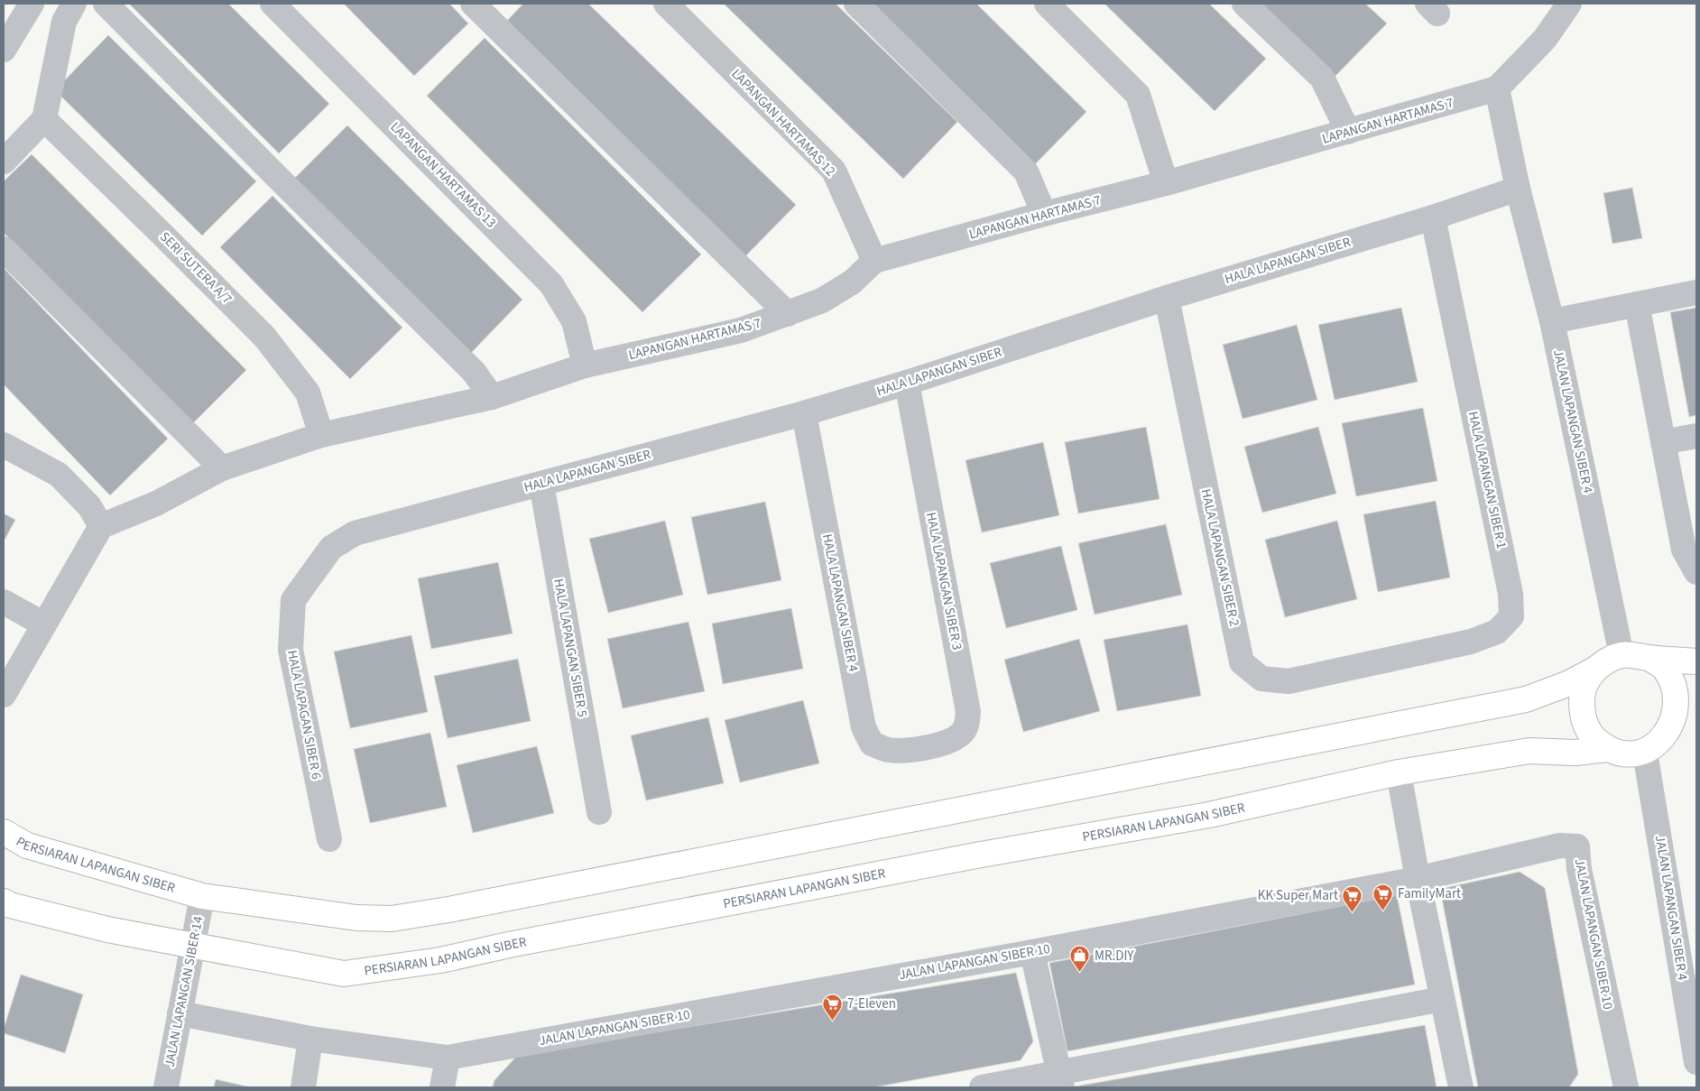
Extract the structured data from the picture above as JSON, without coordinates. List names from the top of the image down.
{
  "streets": {
    "main road": ["PERSIARAN LAPANGAN SIBER"],
    "street": [
      "LAPANGAN HARTAMAS 7",
      "LAPANGAN HARTAMAS 12",
      "LAPANGAN HARTAMAS 13",
      "HALA LAPANGAN SIBER",
      "SERI SUTERA A/7",
      "JALAN LAPANGAN SIBER 4",
      "HALA LAPANGAN SIBER 1",
      "HALA LAPANGAN SIBER 2",
      "HALA LAPANGAN SIBER 3",
      "HALA LAPANGAN SIBER 4",
      "HALA LAPANGAN SIBER 5",
      "HALA LAPAGAN SIBER 6",
      "JALAN LAPANGAN SIBER 10",
      "JALAN LAPANGAN SIBER 14"
    ]
  },
  "crossings": [
    ["LAPANGAN HARTAMAS 7", "LAPANGAN HARTAMAS 12"],
    ["LAPANGAN HARTAMAS 7", "LAPANGAN HARTAMAS 13"],
    ["LAPANGAN HARTAMAS 7", "SERI SUTERA A/7"],
    ["HALA LAPANGAN SIBER", "JALAN LAPANGAN SIBER 4"],
    ["HALA LAPANGAN SIBER", "HALA LAPANGAN SIBER 1"],
    ["HALA LAPANGAN SIBER", "HALA LAPANGAN SIBER 2"],
    ["HALA LAPANGAN SIBER", "HALA LAPANGAN SIBER 3"],
    ["HALA LAPANGAN SIBER", "HALA LAPANGAN SIBER 4"],
    ["HALA LAPANGAN SIBER", "HALA LAPANGAN SIBER 5"],
    ["HALA LAPANGAN SIBER", "HALA LAPAGAN SIBER 6"],
    ["JALAN LAPANGAN SIBER 4", "PERSIARAN LAPANGAN SIBER"],
    ["HALA LAPANGAN SIBER 1", "HALA LAPANGAN SIBER 2"],
    ["HALA LAPANGAN SIBER 3", "HALA LAPANGAN SIBER 4"],
    ["PERSIARAN LAPANGAN SIBER", "JALAN LAPANGAN SIBER 14"],
    ["JALAN LAPANGAN SIBER 10", "JALAN LAPANGAN SIBER 14"]
  ],
  "places": {
    "supermarket": ["FamilyMart", "KK Super Mart", "7-Eleven"],
    "shop": ["MR.DIY"]
  }
}
